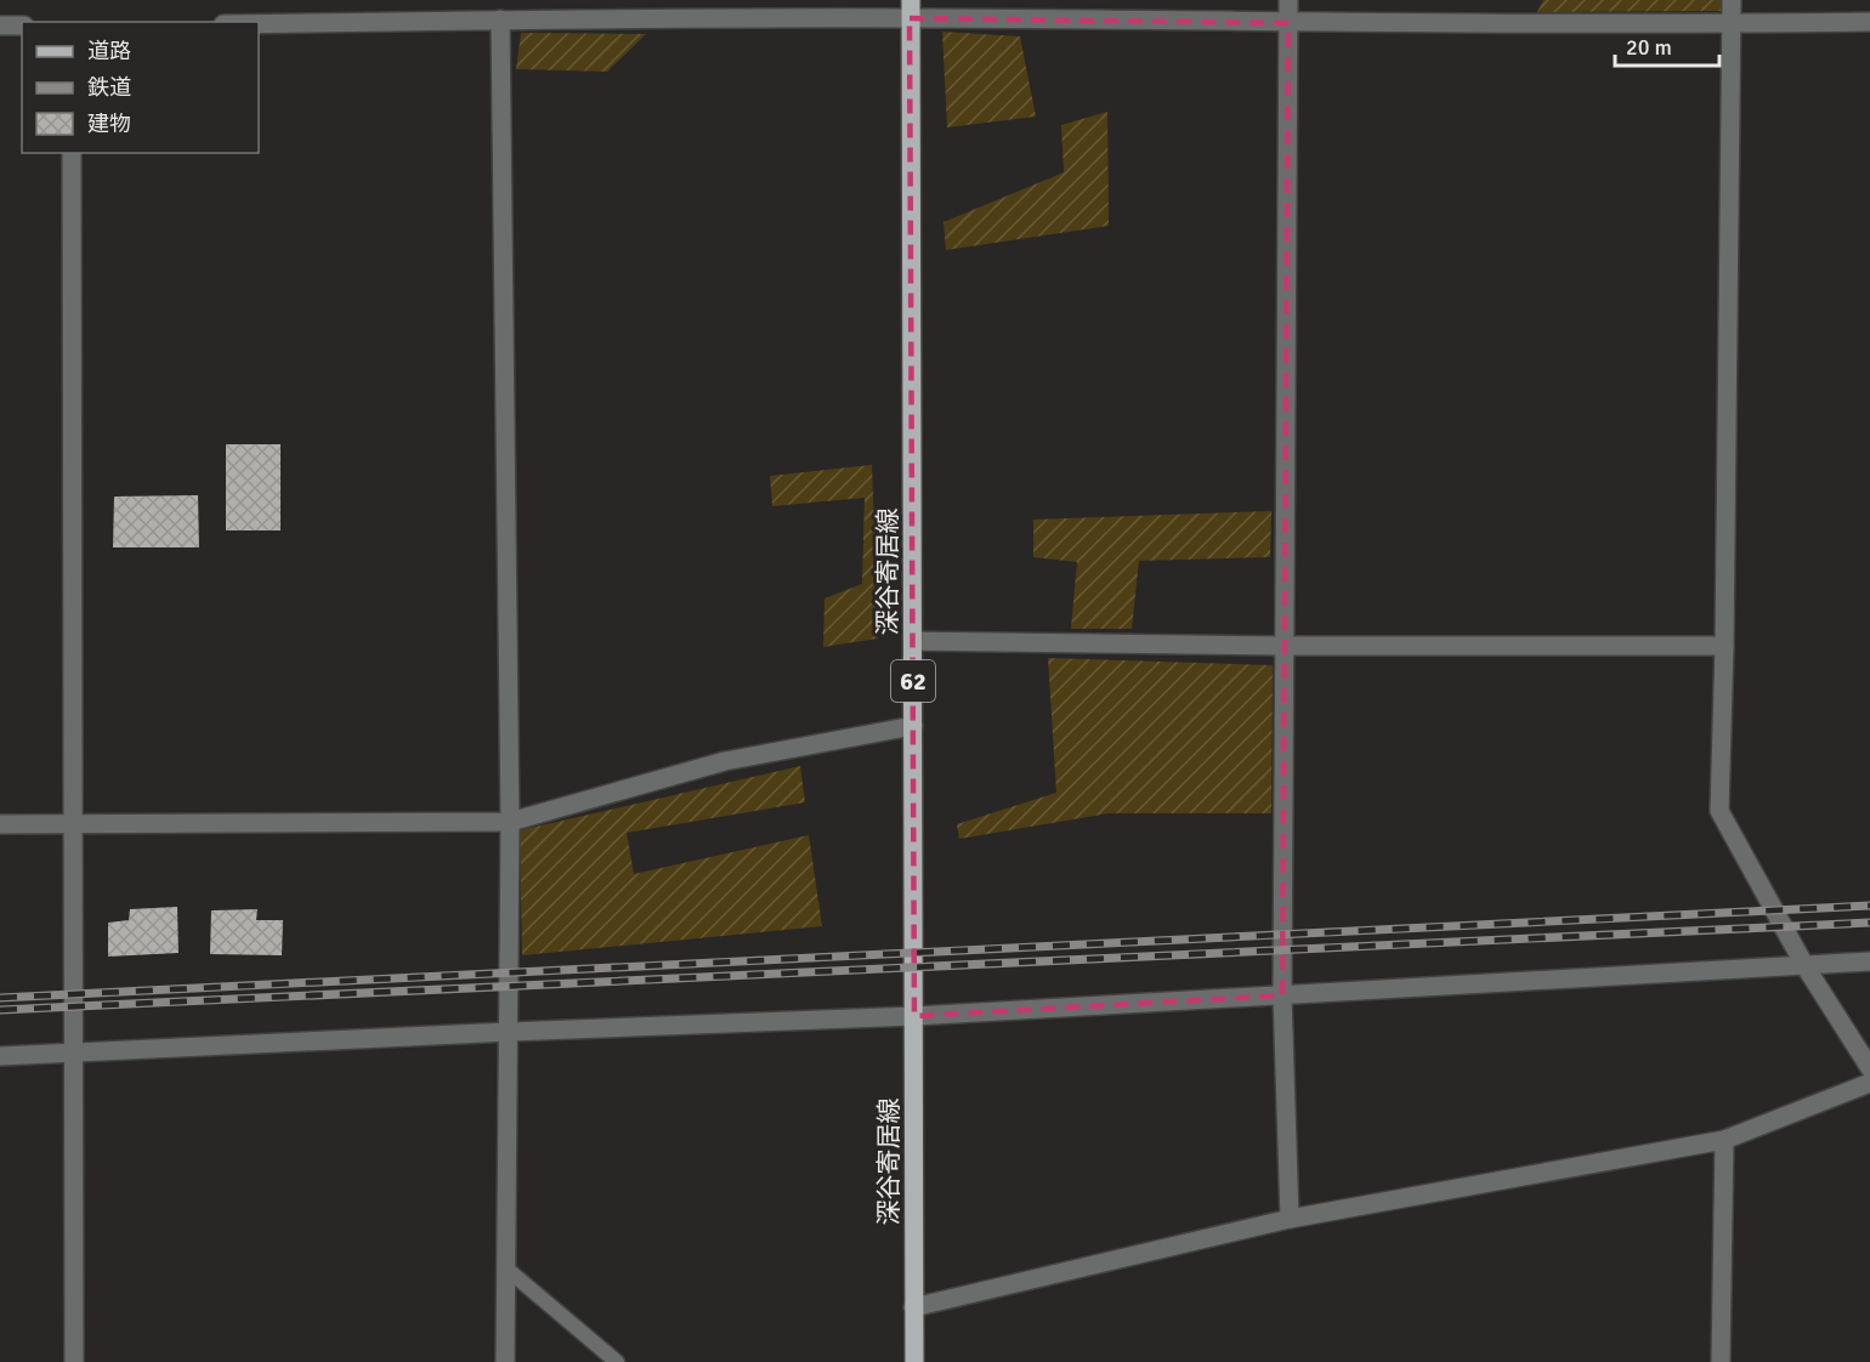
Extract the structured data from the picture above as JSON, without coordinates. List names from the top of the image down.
{
  "streets": {
    "main road": ["深谷寄居線", "62"]
  },
  "legend": ["道路", "鉄道", "建物"],
  "scale_bar": "20 m"
}
